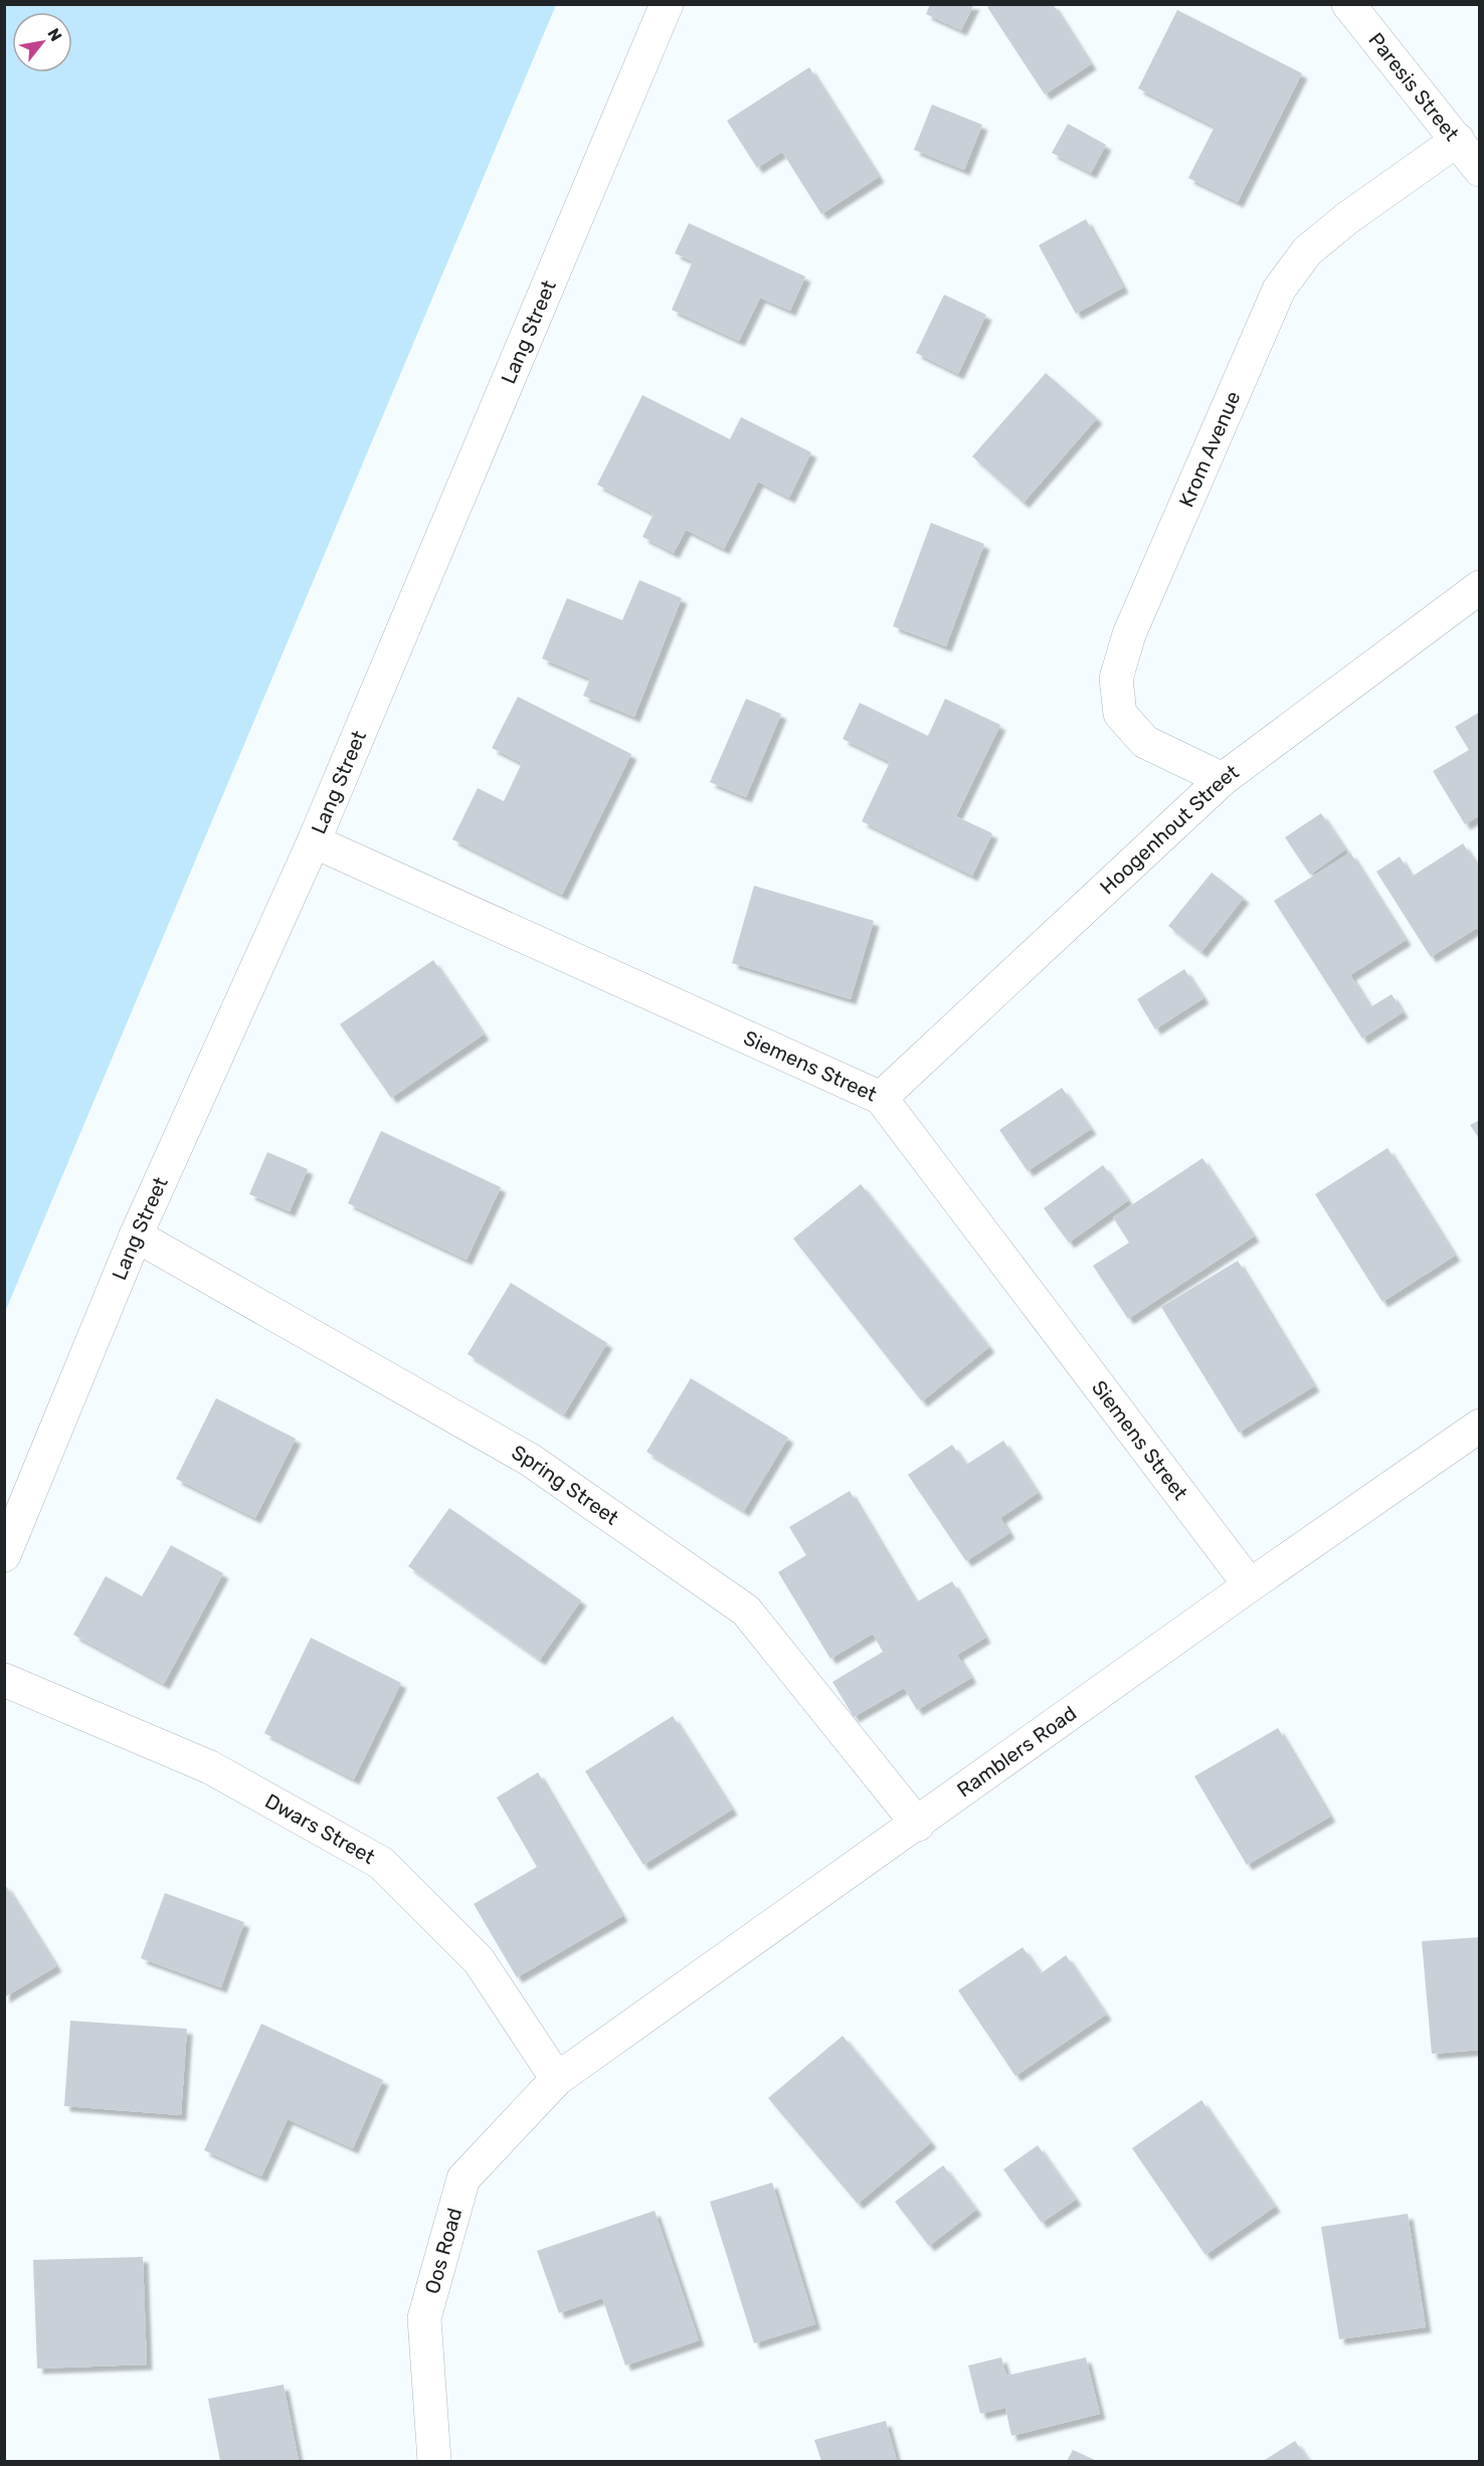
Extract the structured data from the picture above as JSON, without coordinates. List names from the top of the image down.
{
  "streets": {
    "street": [
      "Paresis Street",
      "Lang Street",
      "Krom Avenue",
      "Hoogenhout Street",
      "Siemens Street",
      "Spring Street",
      "Ramblers Road",
      "Dwars Street",
      "Oos Road"
    ]
  },
  "crossings": [
    ["Paresis Street", "Krom Avenue"],
    ["Lang Street", "Siemens Street"],
    ["Lang Street", "Spring Street"],
    ["Krom Avenue", "Hoogenhout Street"],
    ["Hoogenhout Street", "Siemens Street"],
    ["Siemens Street", "Ramblers Road"],
    ["Spring Street", "Ramblers Road"],
    ["Ramblers Road", "Dwars Street"],
    ["Ramblers Road", "Oos Road"],
    ["Dwars Street", "Oos Road"]
  ],
  "north": "top right"
}
